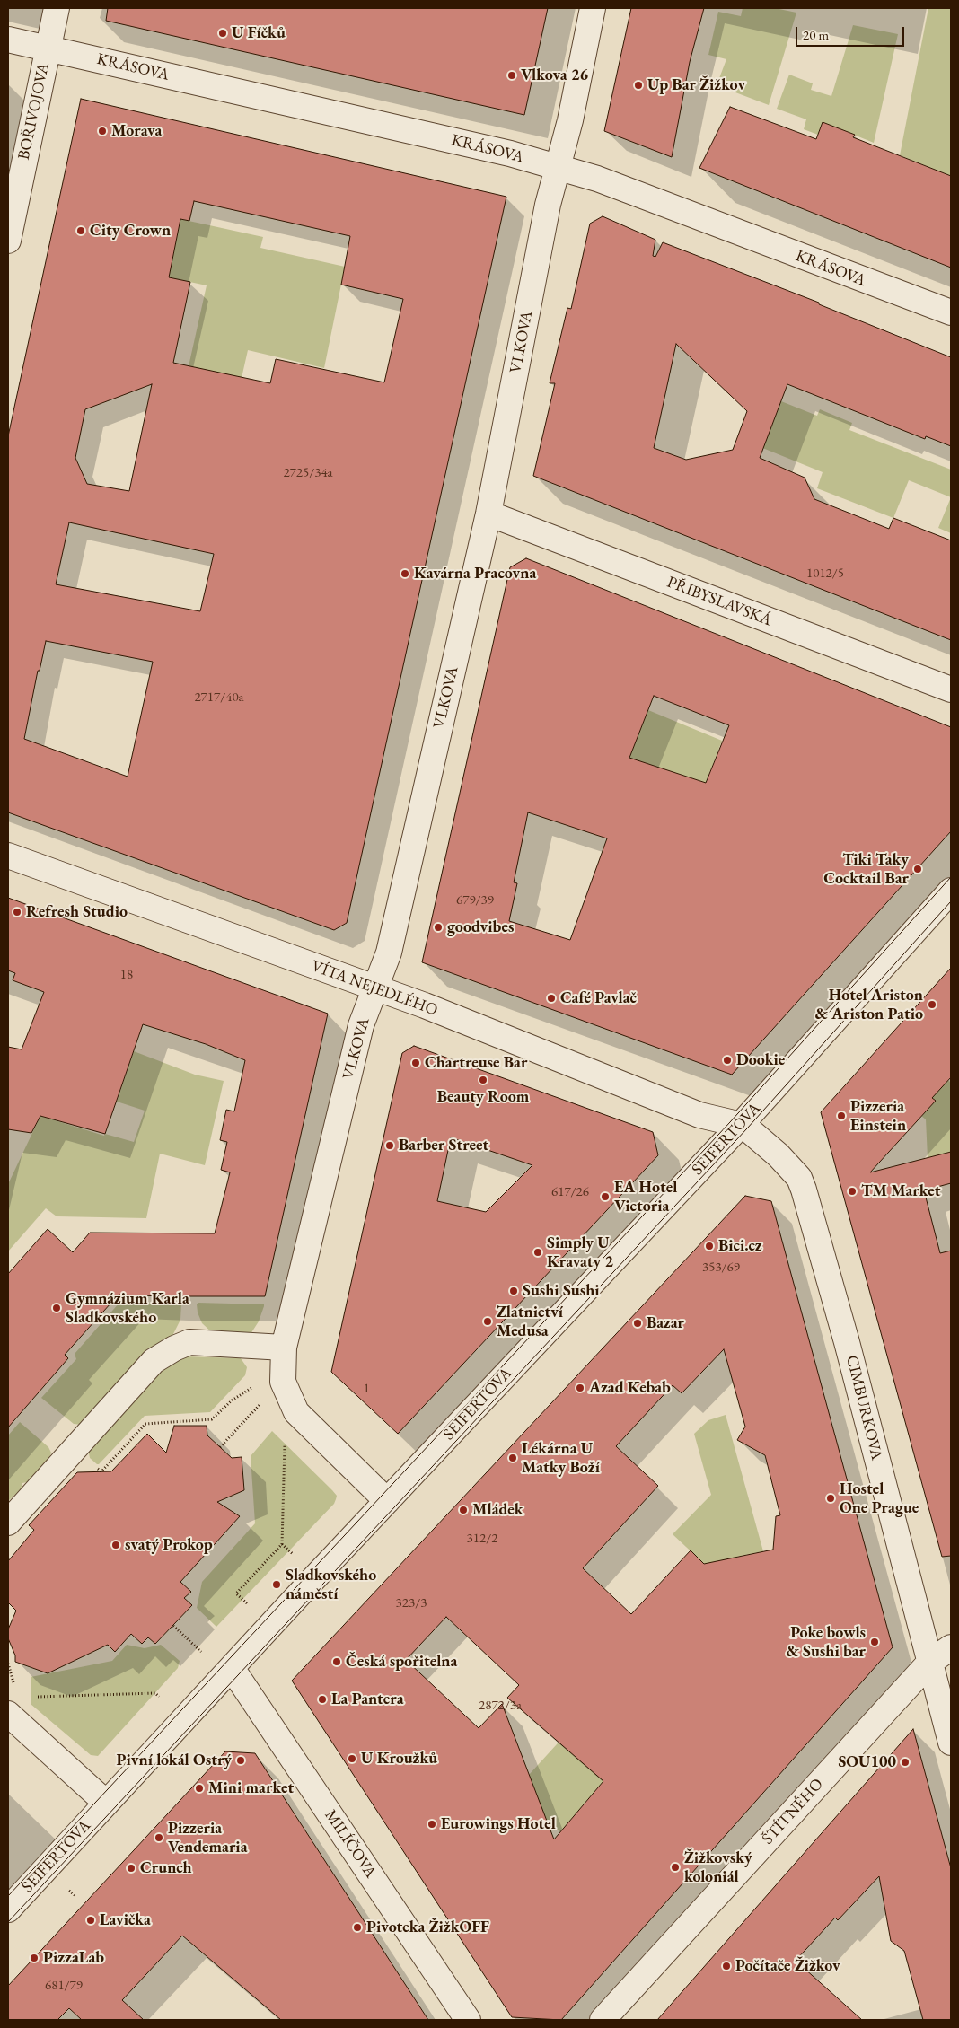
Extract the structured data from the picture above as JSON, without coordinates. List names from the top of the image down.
{
  "streets": {
    "street": [
      "KRÁSOVA",
      "BOŘIVOJOVA",
      "VLKOVA",
      "PŘIBYSLAVSKÁ",
      "VÍTA NEJEDLÉHO",
      "SEIFERTOVA",
      "CIMBURKOVA",
      "ŠTÍTNÉHO",
      "MILÍČOVA"
    ]
  },
  "crossings": [
    ["KRÁSOVA", "BOŘIVOJOVA"],
    ["KRÁSOVA", "VLKOVA"],
    ["VLKOVA", "PŘIBYSLAVSKÁ"],
    ["VLKOVA", "VÍTA NEJEDLÉHO"],
    ["VLKOVA", "SEIFERTOVA"],
    ["VÍTA NEJEDLÉHO", "SEIFERTOVA"],
    ["VÍTA NEJEDLÉHO", "CIMBURKOVA"],
    ["SEIFERTOVA", "CIMBURKOVA"],
    ["CIMBURKOVA", "ŠTÍTNÉHO"]
  ],
  "places": [
    "U Fíčků",
    "Vlkova 26",
    "Up Bar Žižkov",
    "Morava",
    "City Crown",
    "Kavárna Pracovna",
    "Tiki Taky Cocktail Bar",
    "Refresh Studio",
    "goodvibes",
    "Café Pavlač",
    "Hotel Ariston & Ariston Patio",
    "Dookie",
    "Chartreuse Bar",
    "Beauty Room",
    "Pizzeria Einstein",
    "Barber Street",
    "TM Market",
    "EA Hotel Victoria",
    "Bici.cz",
    "Simply U Kravaty 2",
    "Sushi Sushi",
    "Gymnázium Karla Sladkovského",
    "Zlatnictví Medusa",
    "Bazar",
    "Azad Kebab",
    "Lékárna U Matky Boží",
    "Hostel One Prague",
    "Mládek",
    "svatý Prokop",
    "Sladkovského náměstí",
    "Poke bowls & Sushi bar",
    "Česká spořitelna",
    "La Pantera",
    "U Kroužků",
    "Pivní lokál Ostrý",
    "SOU100",
    "Mini market",
    "Eurowings Hotel",
    "Pizzeria Vendemaria",
    "Žižkovský koloniál",
    "Crunch",
    "Lavička",
    "Pivoteka ŽižkOFF",
    "PizzaLab",
    "Počítače Žižkov"
  ],
  "house_numbers": [
    "2725/34a",
    "1012/5",
    "2717/40a",
    "679/39",
    "18",
    "617/26",
    "353/69",
    "1",
    "312/2",
    "323/3",
    "2872/3a",
    "681/79"
  ],
  "scale_bar": "20 m"
}
